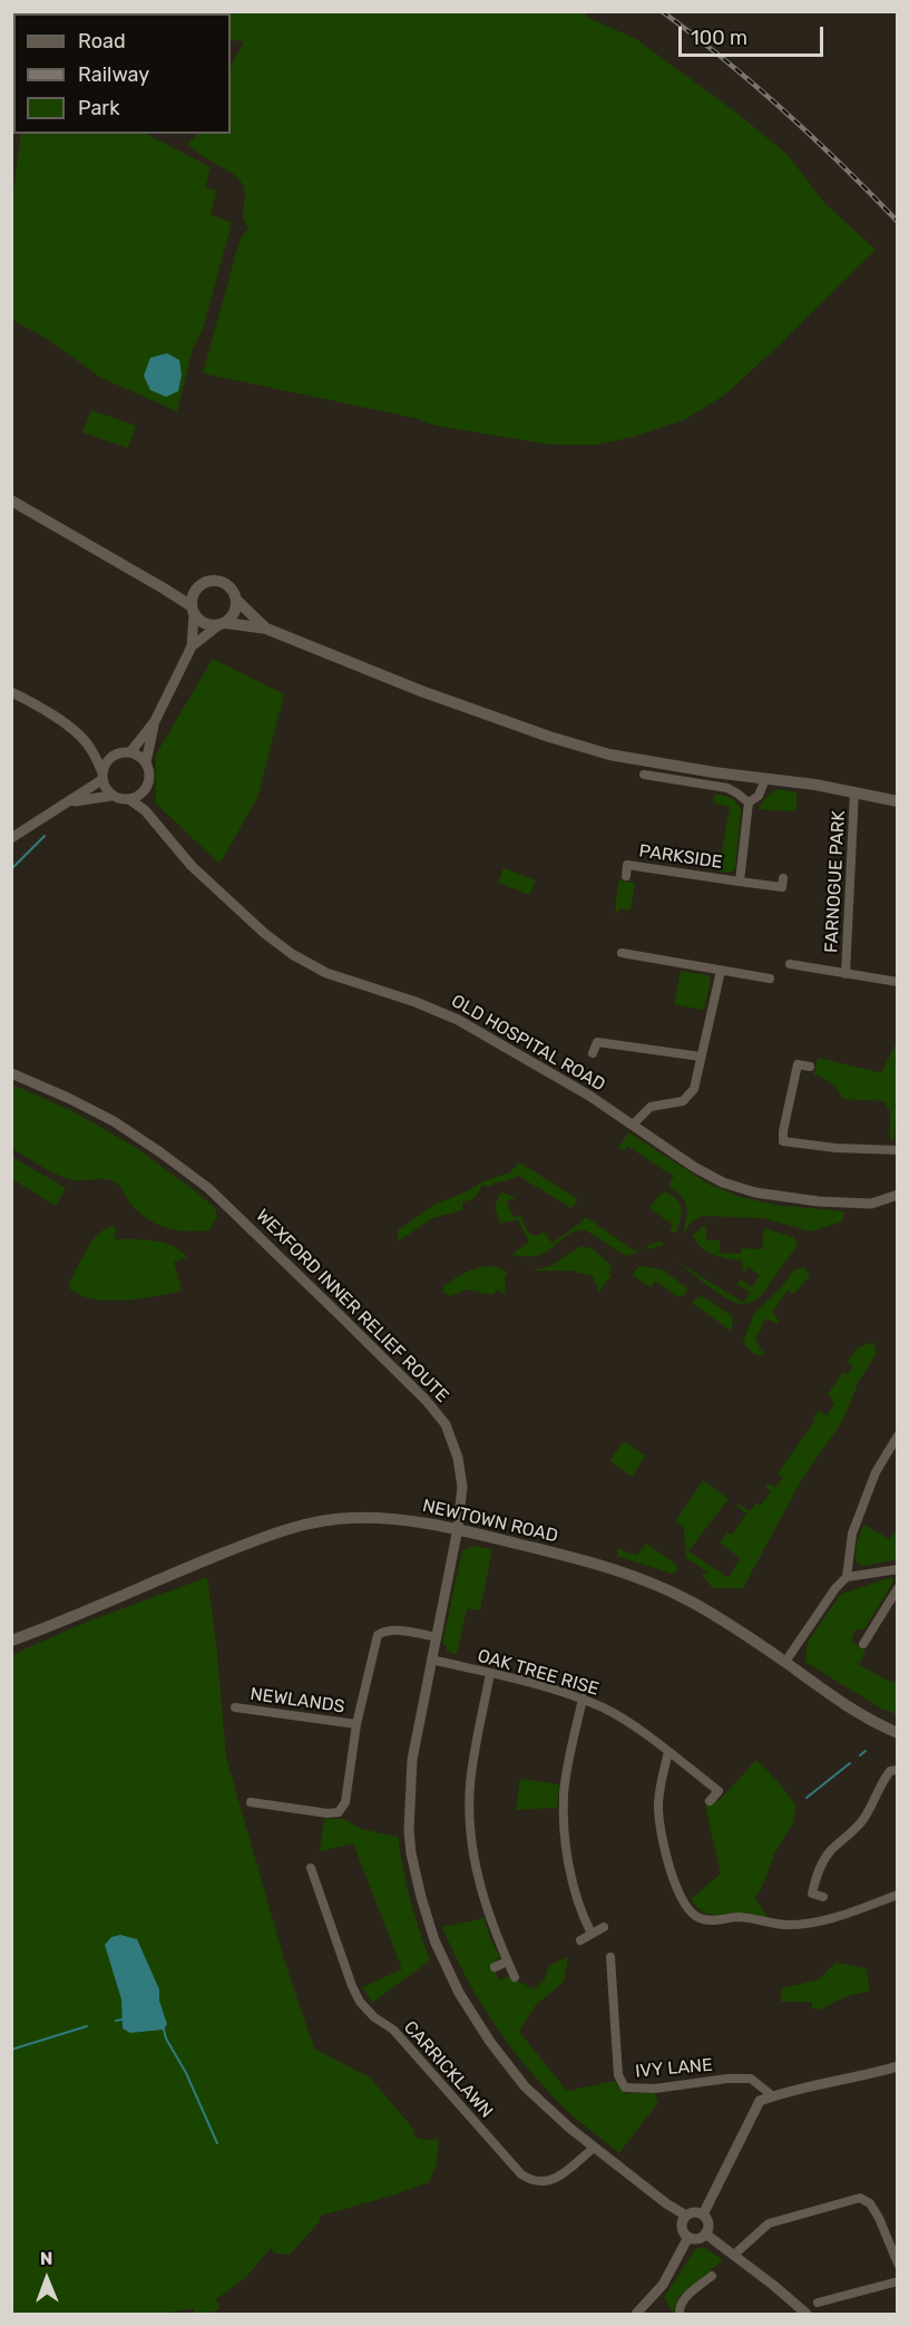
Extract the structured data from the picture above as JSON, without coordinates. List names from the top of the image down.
{
  "streets": {
    "main road": ["NEWTOWN ROAD"],
    "street": [
      "PARKSIDE",
      "FARNOGUE PARK",
      "OLD HOSPITAL ROAD",
      "WEXFORD INNER RELIEF ROUTE",
      "OAK TREE RISE",
      "NEWLANDS",
      "IVY LANE",
      "CARRICKLAWN"
    ]
  },
  "crossings": [
    ["WEXFORD INNER RELIEF ROUTE", "NEWTOWN ROAD"],
    ["WEXFORD INNER RELIEF ROUTE", "OAK TREE RISE"],
    ["WEXFORD INNER RELIEF ROUTE", "NEWLANDS"],
    ["WEXFORD INNER RELIEF ROUTE", "CARRICKLAWN"]
  ],
  "legend": ["Road", "Railway", "Park"],
  "scale_bar": "100 m",
  "north": "top"
}
